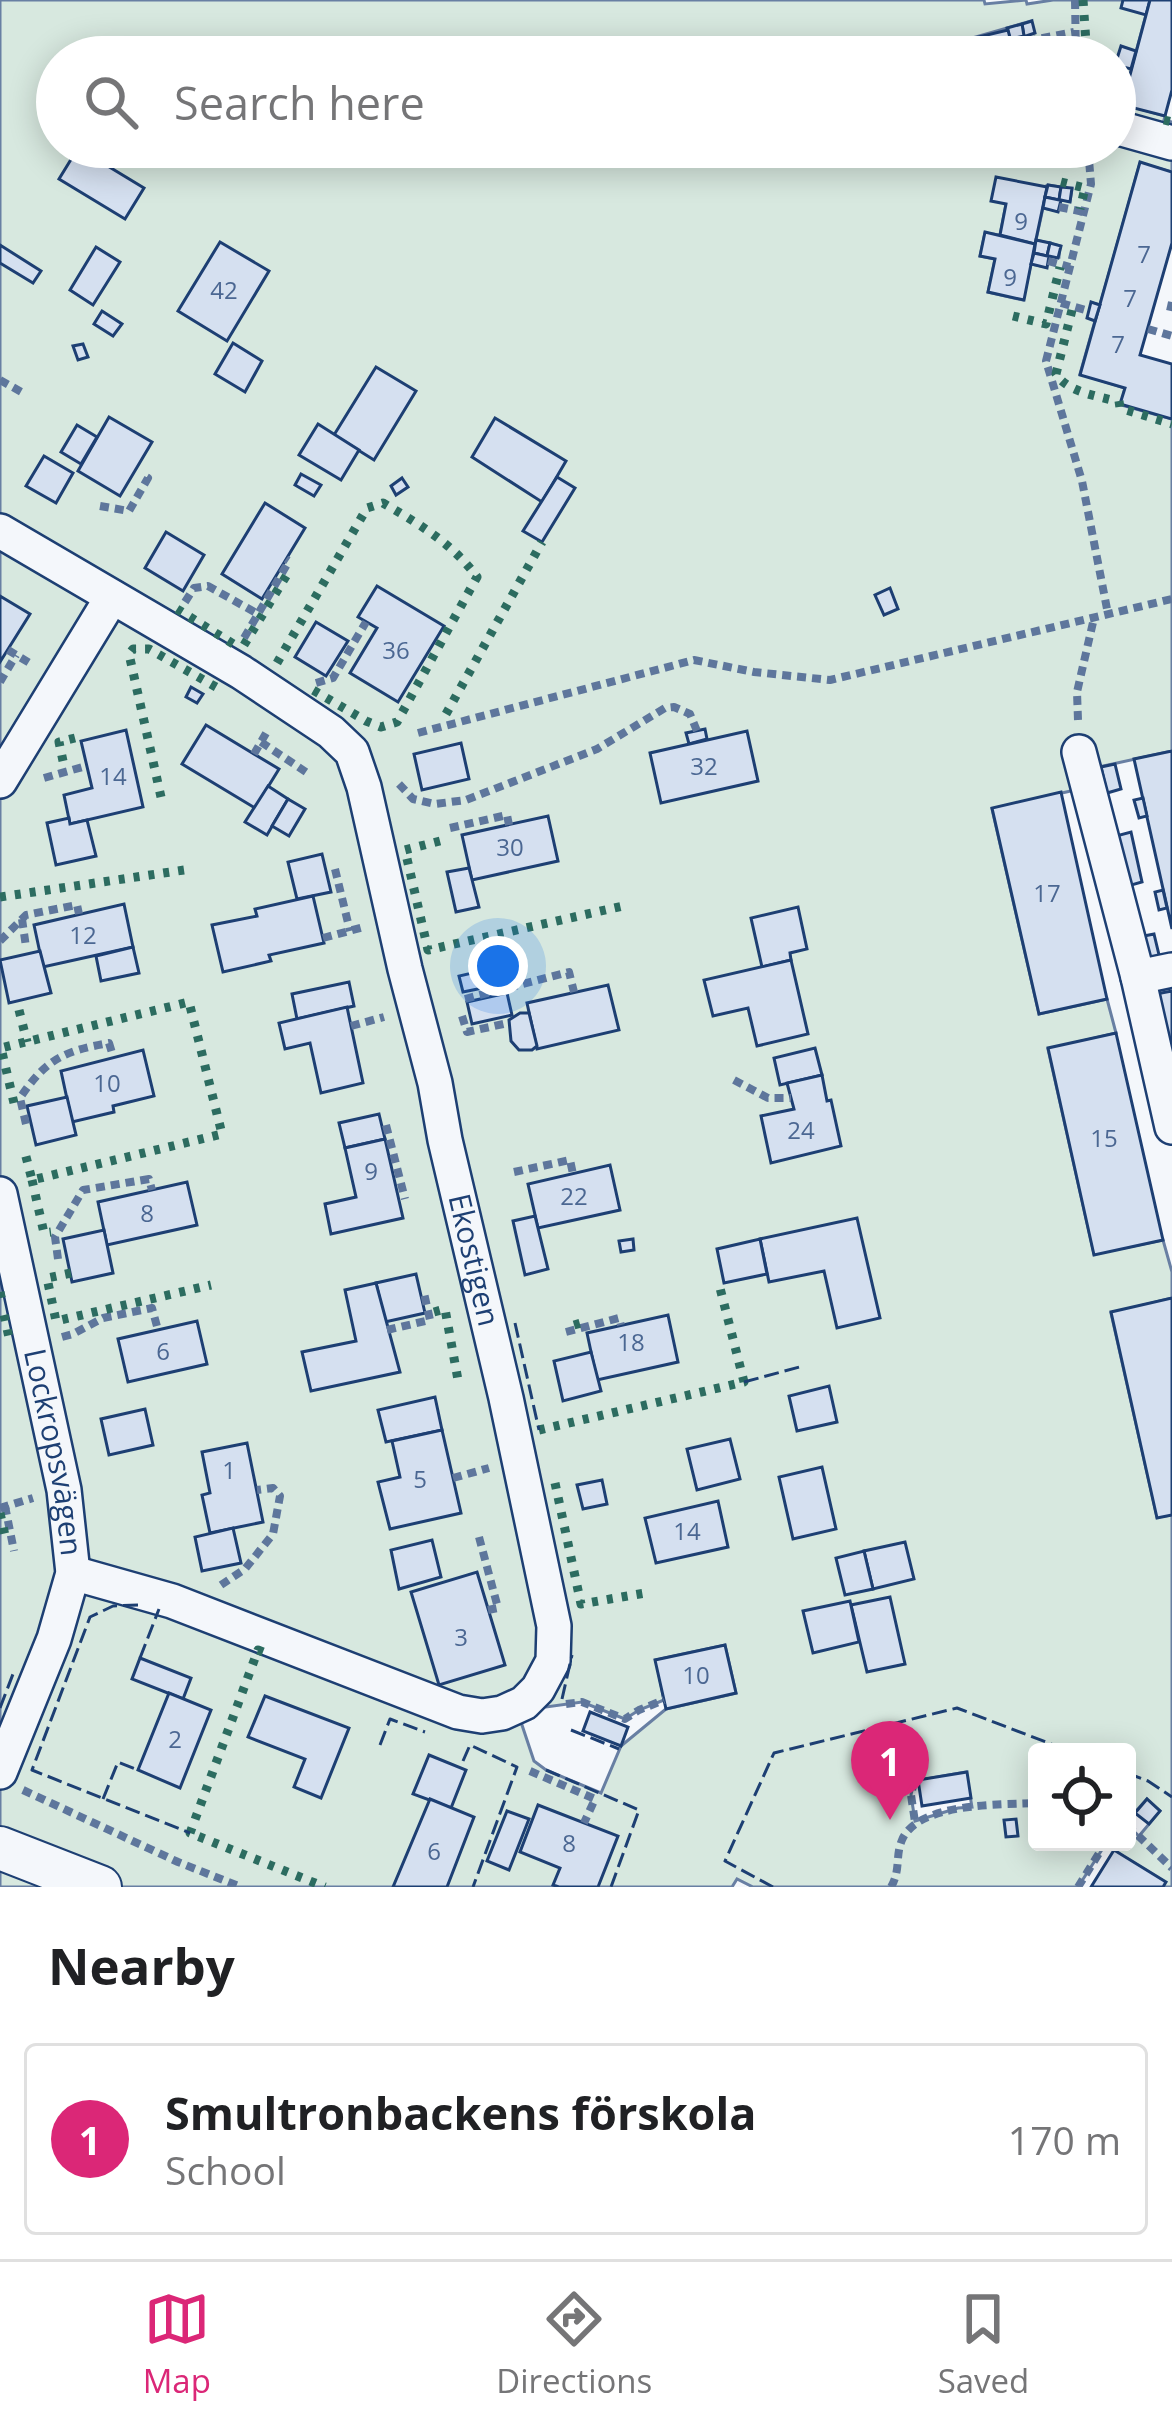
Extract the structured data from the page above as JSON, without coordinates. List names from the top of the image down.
{
  "streets": {
    "street": ["Ekostigen", "Lockropsvägen"]
  },
  "crossings": [
    ["Ekostigen", "Lockropsvägen"]
  ],
  "house_numbers": [
    "9",
    "7",
    "9",
    "42",
    "7",
    "7",
    "36",
    "32",
    "14",
    "30",
    "17",
    "12",
    "10",
    "24",
    "15",
    "9",
    "22",
    "8",
    "18",
    "6",
    "1",
    "5",
    "14",
    "3",
    "10",
    "2",
    "8",
    "6"
  ],
  "page": {
    "search": "Search here",
    "pins": "1",
    "heading": "Nearby",
    "list": [
      {
        "mark": "1",
        "name": "Smultronbackens förskola",
        "note": "School",
        "value": "170 m"
      }
    ],
    "nav": ["Map", "Directions", "Saved"]
  }
}
